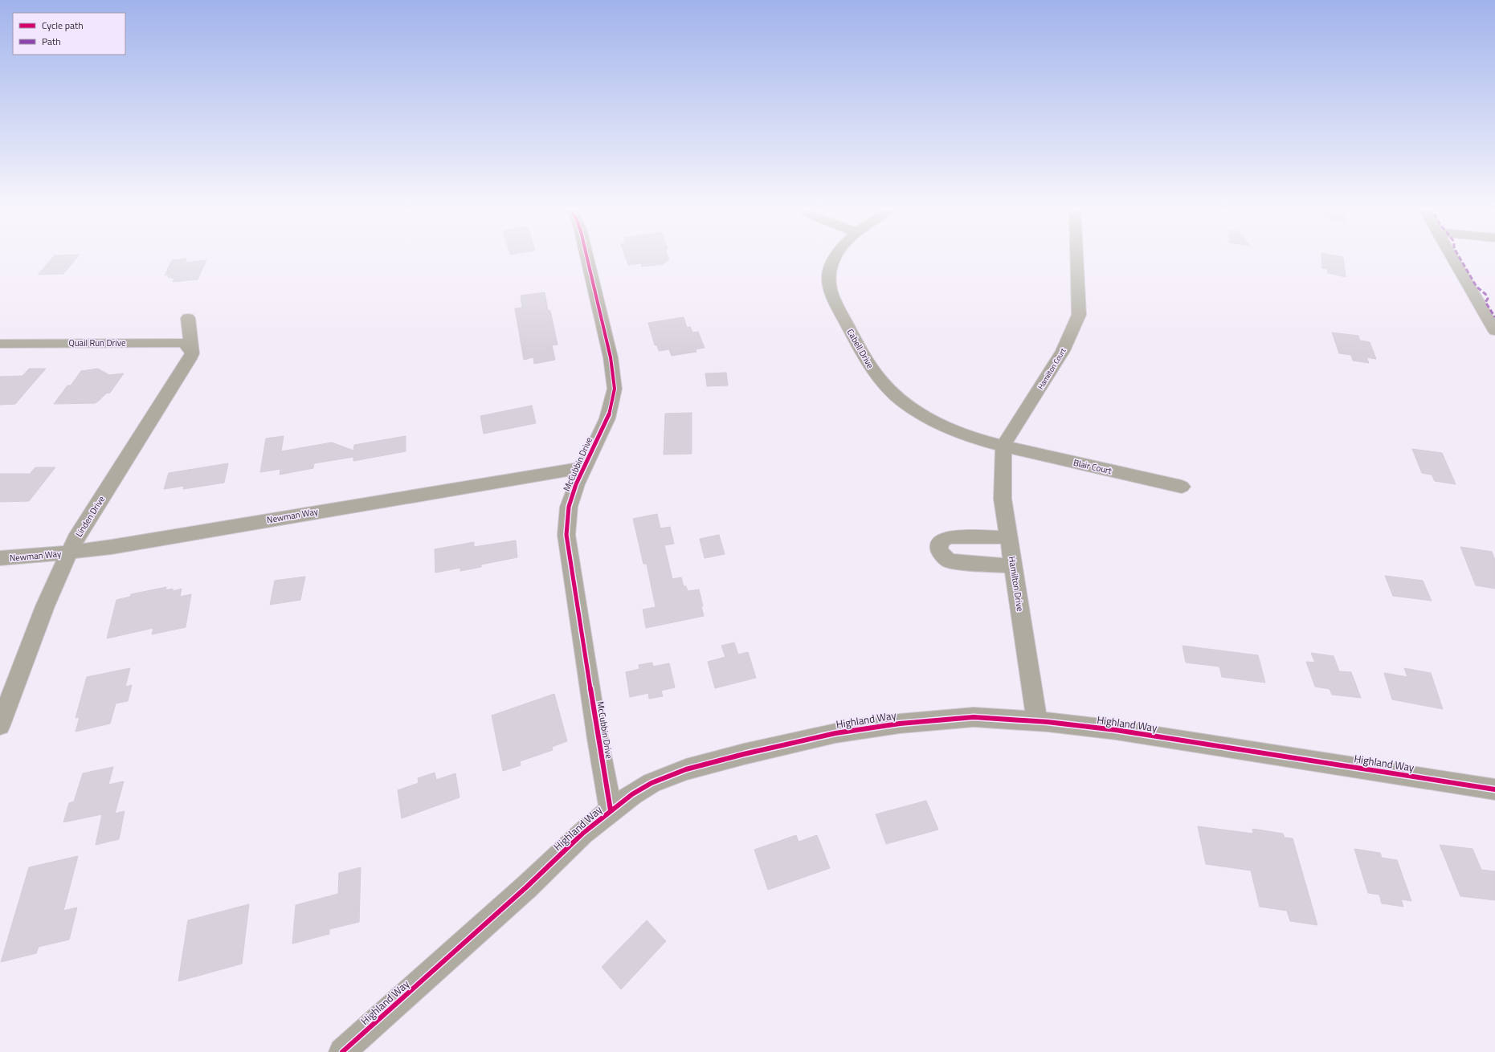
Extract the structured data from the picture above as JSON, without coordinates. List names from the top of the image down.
{
  "streets": {
    "street": [
      "Quail Run Drive",
      "Cabell Drive",
      "Hamilton Court",
      "McCubbin Drive",
      "Blair Court",
      "Newman Way",
      "Linden Drive",
      "Hamilton Drive",
      "Highland Way"
    ]
  },
  "crossings": [
    ["Quail Run Drive", "Linden Drive"],
    ["Cabell Drive", "Hamilton Court"],
    ["Cabell Drive", "Blair Court"],
    ["Cabell Drive", "Hamilton Drive"],
    ["Hamilton Court", "Blair Court"],
    ["Hamilton Court", "Hamilton Drive"],
    ["McCubbin Drive", "Newman Way"],
    ["McCubbin Drive", "Highland Way"],
    ["Blair Court", "Hamilton Drive"],
    ["Newman Way", "Linden Drive"],
    ["Hamilton Drive", "Highland Way"]
  ],
  "legend": ["Cycle path", "Path"]
}
